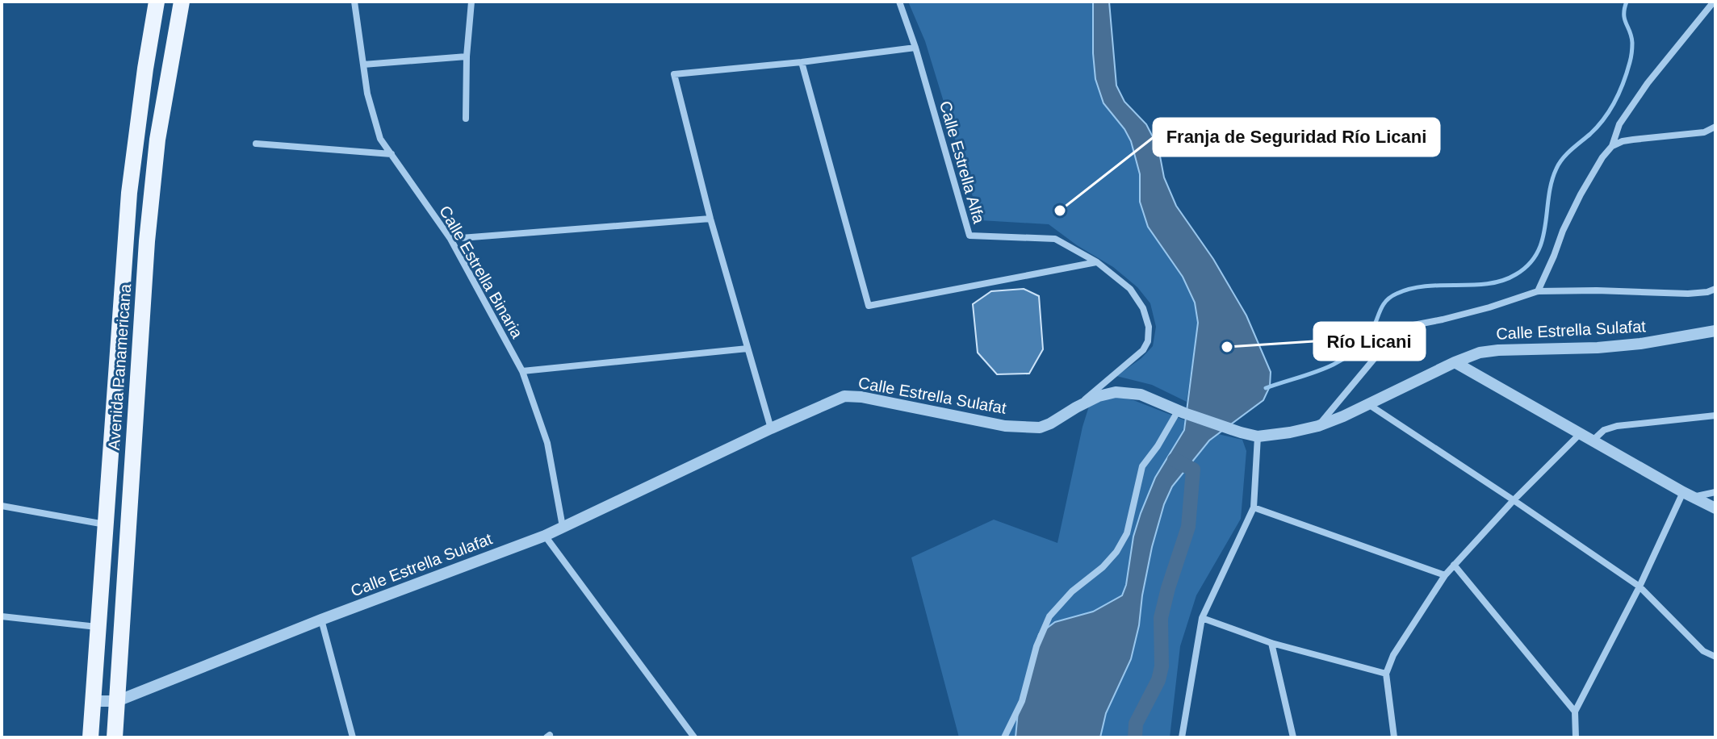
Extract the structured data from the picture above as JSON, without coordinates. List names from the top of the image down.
{
  "streets": {
    "main road": ["Avenida Panamericana"],
    "street": ["Calle Estrella Alfa", "Calle Estrella Binaria", "Calle Estrella Sulafat"]
  },
  "crossings": [
    ["Calle Estrella Alfa", "Calle Estrella Sulafat"],
    ["Calle Estrella Binaria", "Calle Estrella Sulafat"],
    ["Calle Estrella Sulafat", "Avenida Panamericana"]
  ],
  "places": ["Franja de Seguridad Río Licani", "Río Licani"]
}
